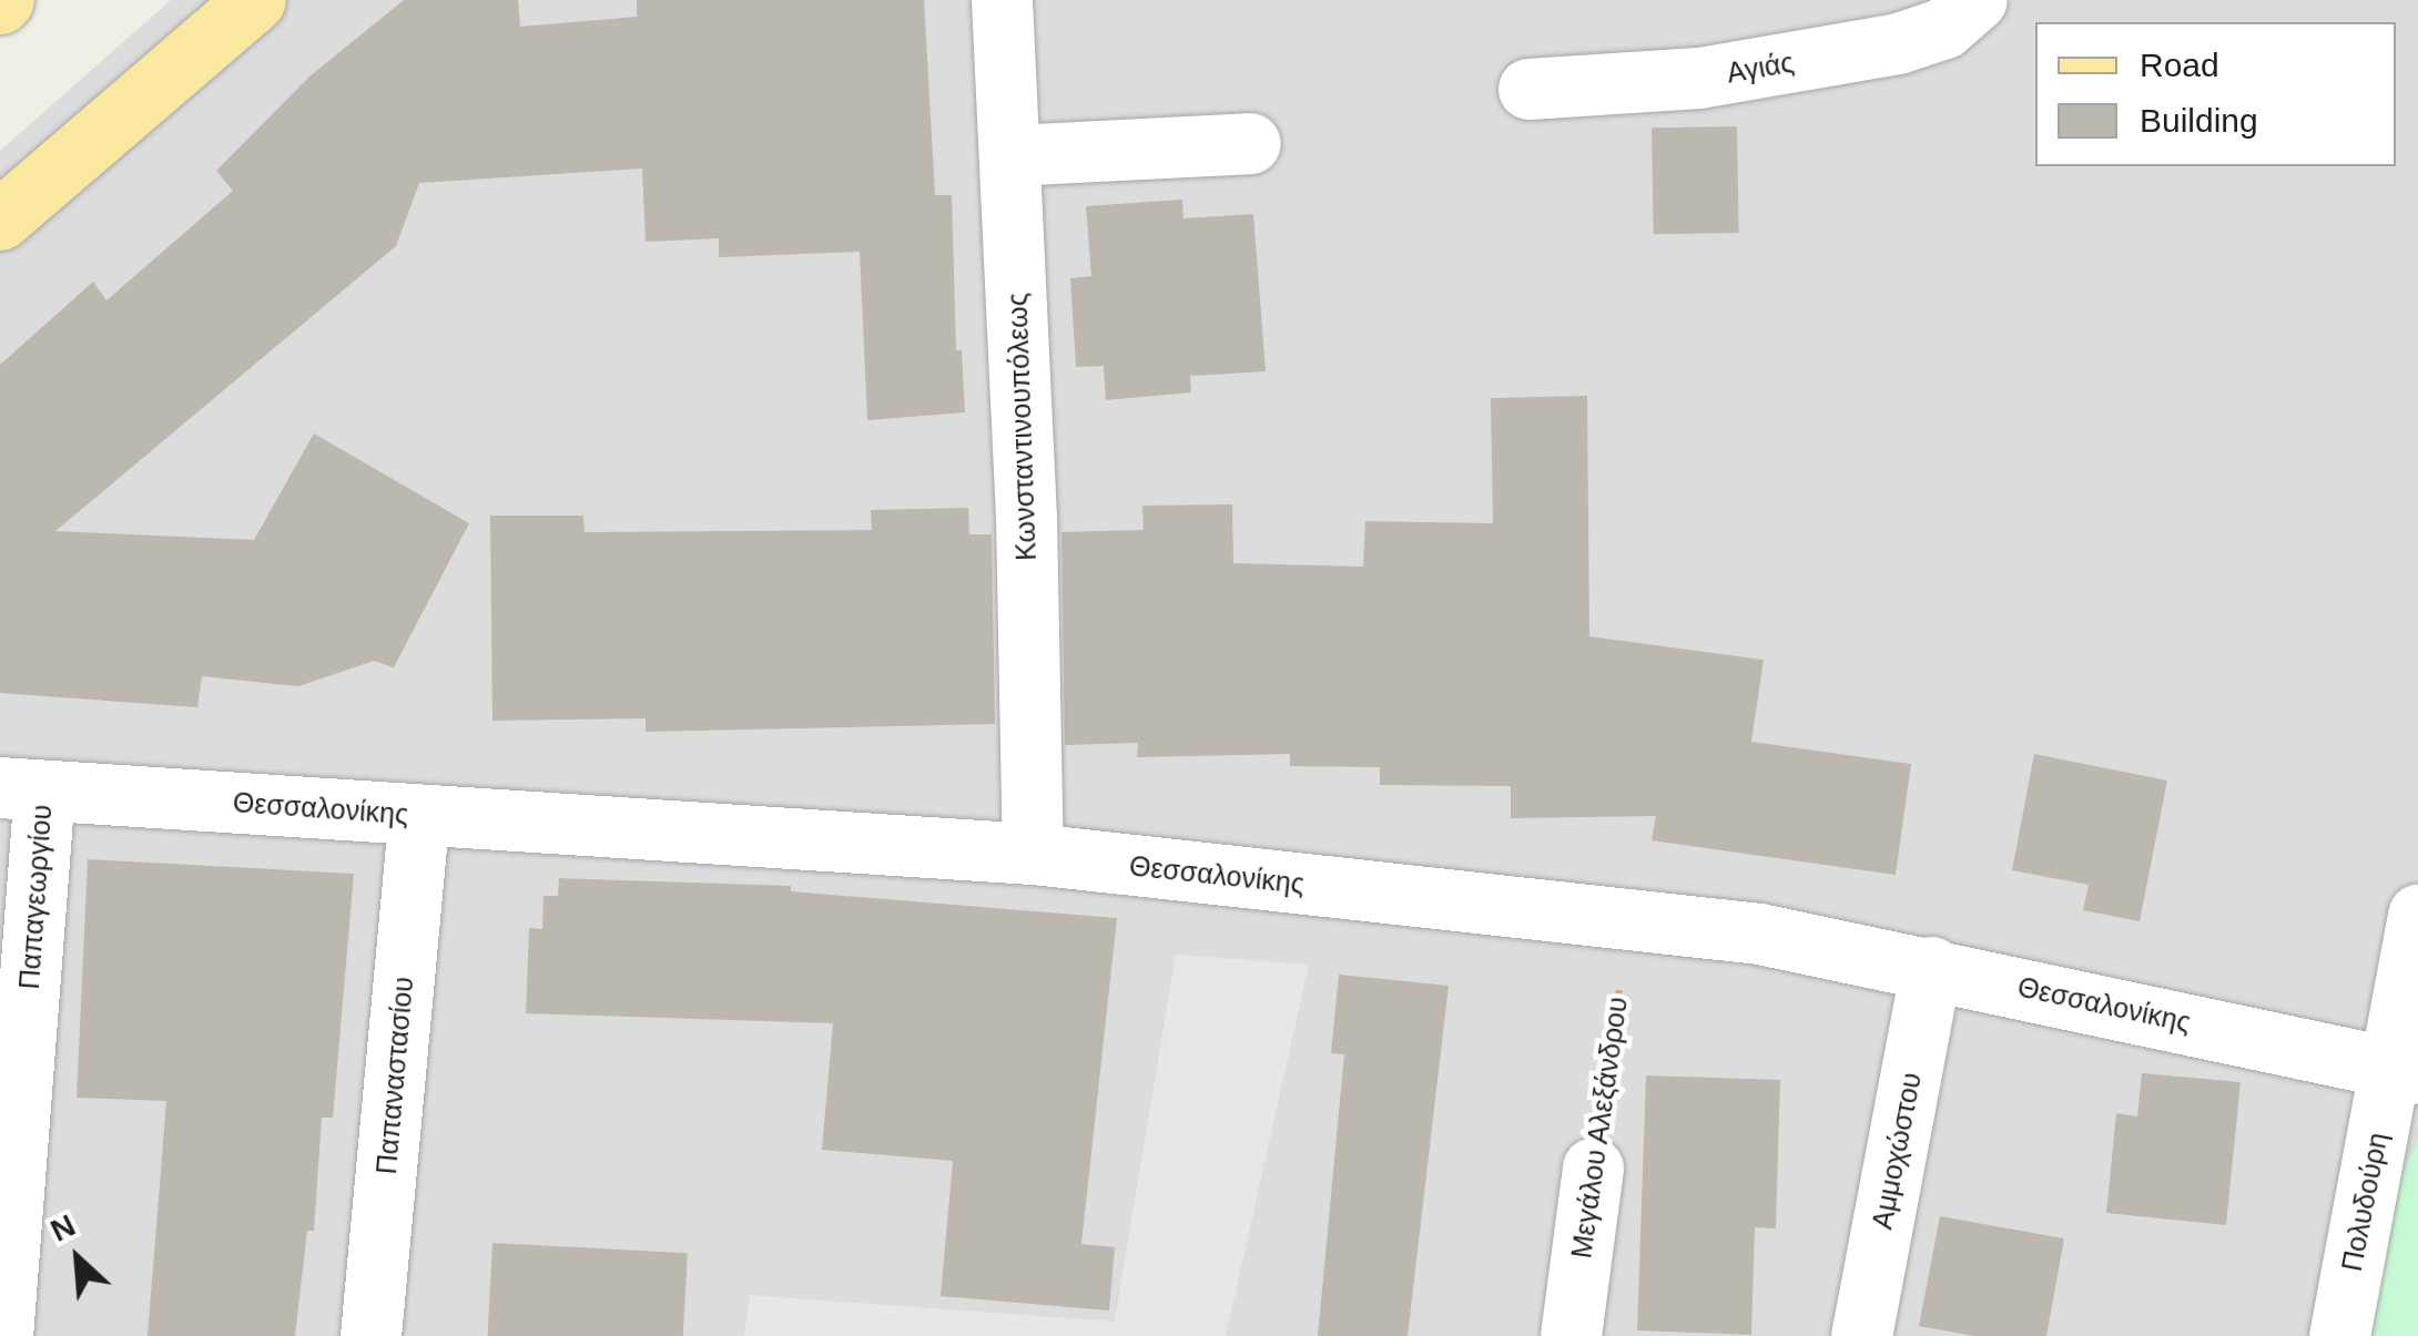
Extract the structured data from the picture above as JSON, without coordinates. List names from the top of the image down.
{
  "streets": {
    "street": [
      "Αγιάς",
      "Κωνσταντινουπόλεως",
      "Θεσσαλονίκης",
      "Παπαγεωργίου",
      "Παπαναστασίου",
      "Μεγάλου Αλεξάνδρου",
      "Αμμοχώστου",
      "Πολυδούρη"
    ]
  },
  "crossings": [
    ["Κωνσταντινουπόλεως", "Θεσσαλονίκης"],
    ["Θεσσαλονίκης", "Παπαγεωργίου"],
    ["Θεσσαλονίκης", "Παπαναστασίου"],
    ["Θεσσαλονίκης", "Μεγάλου Αλεξάνδρου"],
    ["Θεσσαλονίκης", "Αμμοχώστου"],
    ["Θεσσαλονίκης", "Πολυδούρη"]
  ],
  "legend": ["Road", "Building"],
  "north": "top left"
}
